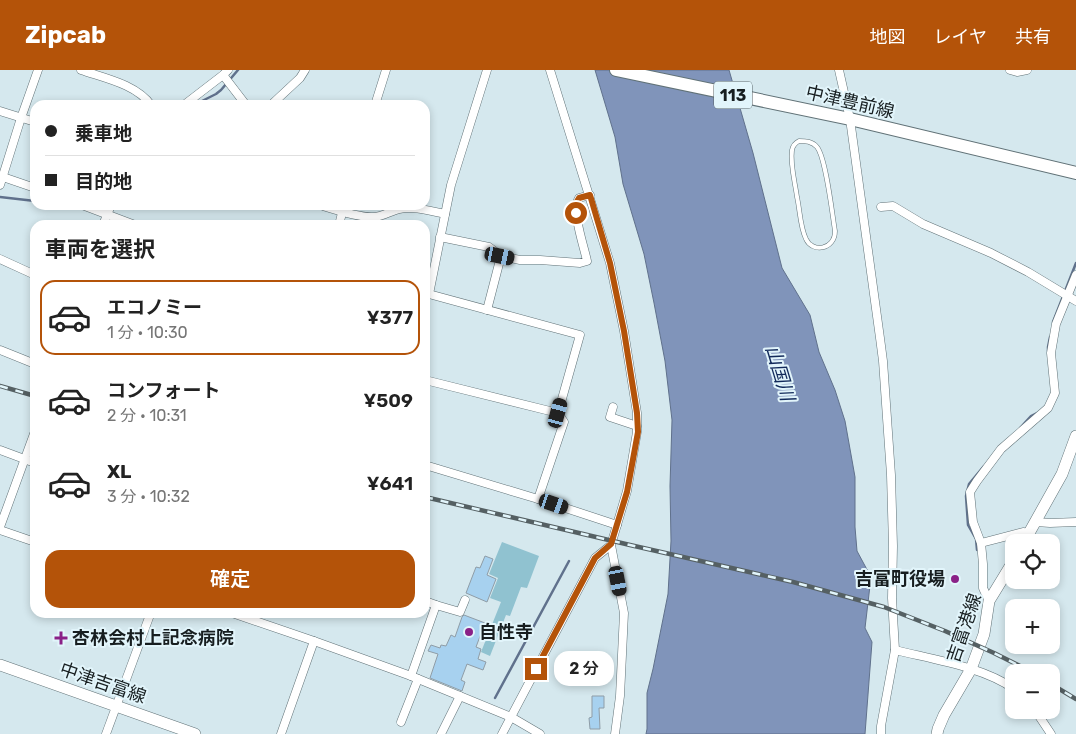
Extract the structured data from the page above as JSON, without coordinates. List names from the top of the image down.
{
  "streets": {
    "main road": [
      "113",
      "中津豊前線",
      "吉富港線",
      "中津吉富線"
    ]
  },
  "water": ["山国川"],
  "places": {
    "other": ["吉富町役場", "自性寺"],
    "health": ["杏林会村上記念病院"]
  },
  "page": {
    "header": "Zipcab",
    "nav": ["地図", "レイヤ", "共有"],
    "banner": ["乗車地", "目的地"],
    "heading": "車両を選択",
    "list": [
      {
        "name": "エコノミー",
        "note": "1 分 · 10:30",
        "value": "¥377"
      },
      {
        "name": "コンフォート",
        "note": "2 分 · 10:31",
        "value": "¥509"
      },
      {
        "name": "XL",
        "note": "3 分 · 10:32",
        "value": "¥641"
      }
    ],
    "map_buttons": ["+", "−"],
    "buttons": "確定",
    "bubble": "2 分"
  }
}
